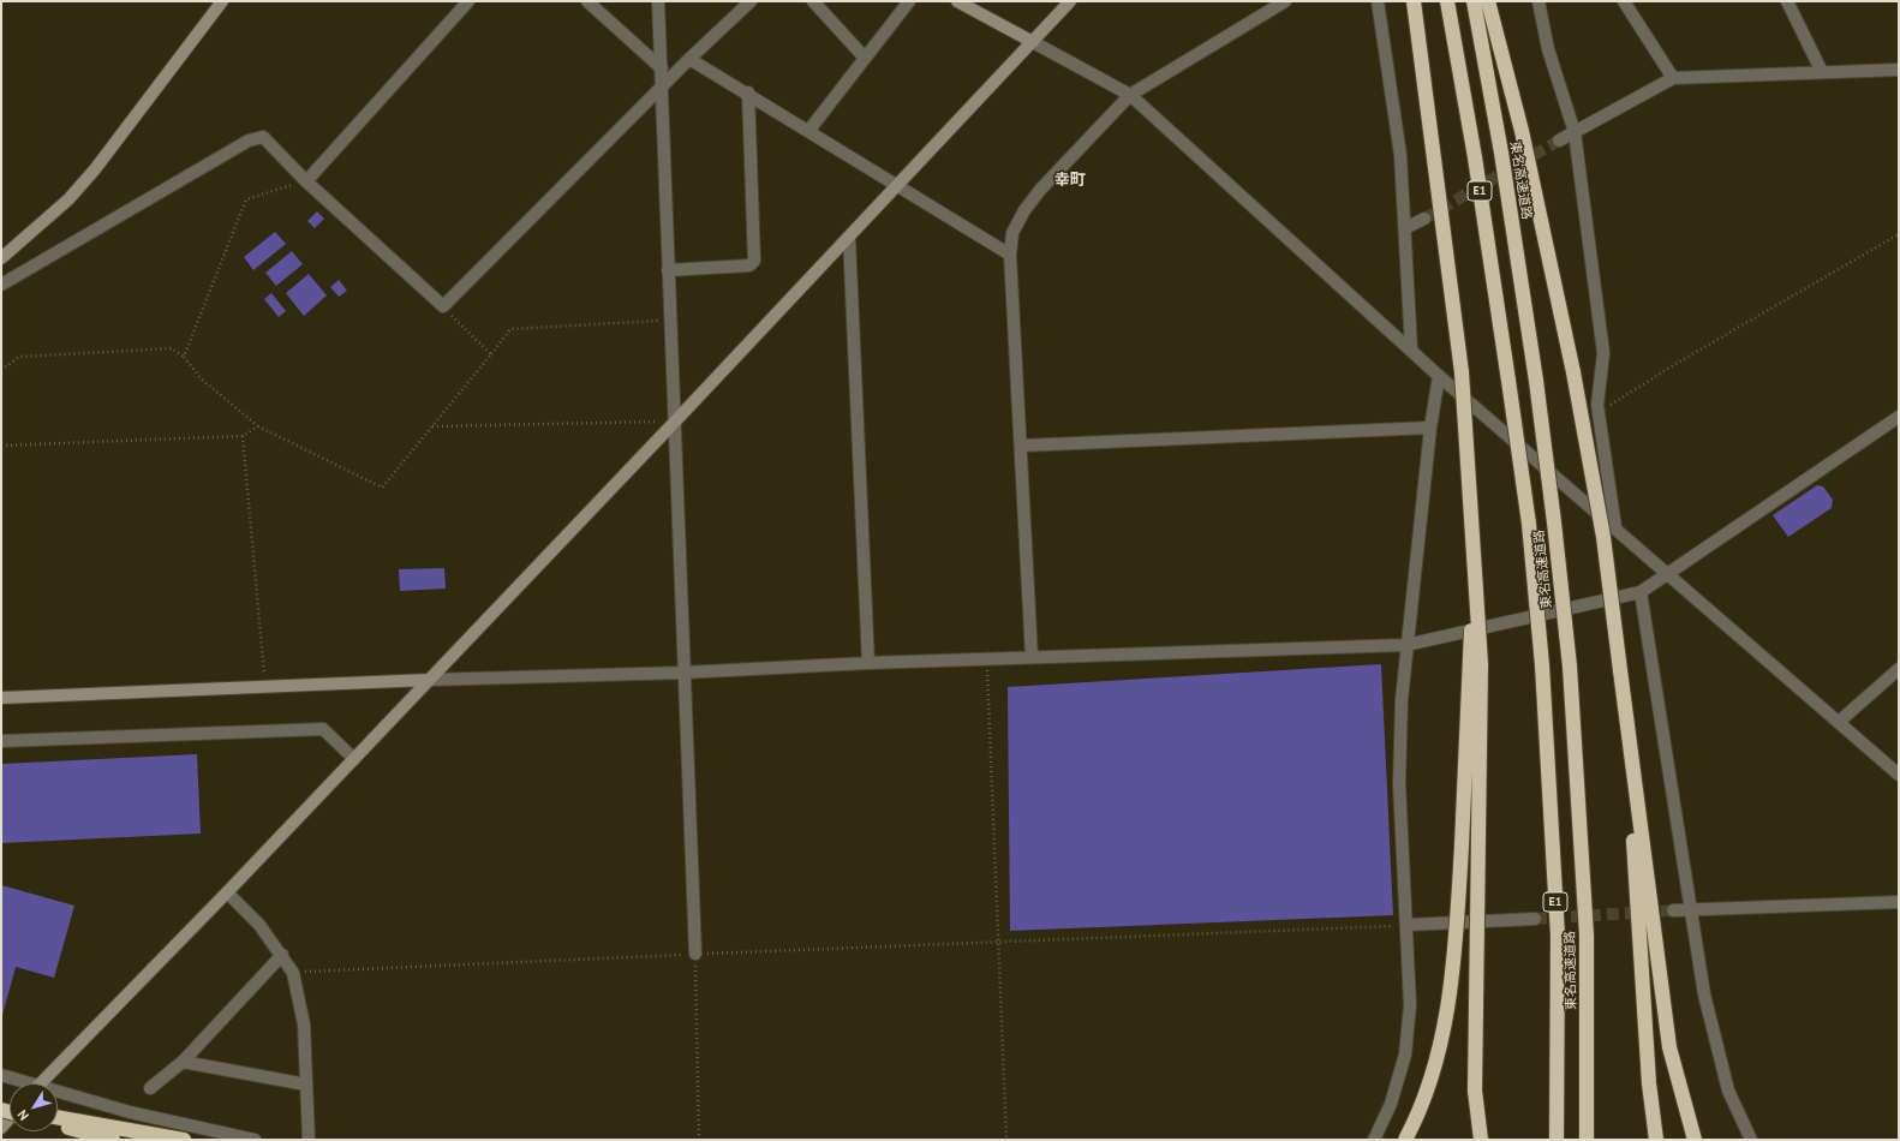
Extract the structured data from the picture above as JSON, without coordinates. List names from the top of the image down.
{
  "streets": {
    "highway": ["東名高速道路", "E1"]
  },
  "districts": ["幸町"],
  "north": "bottom left"
}
